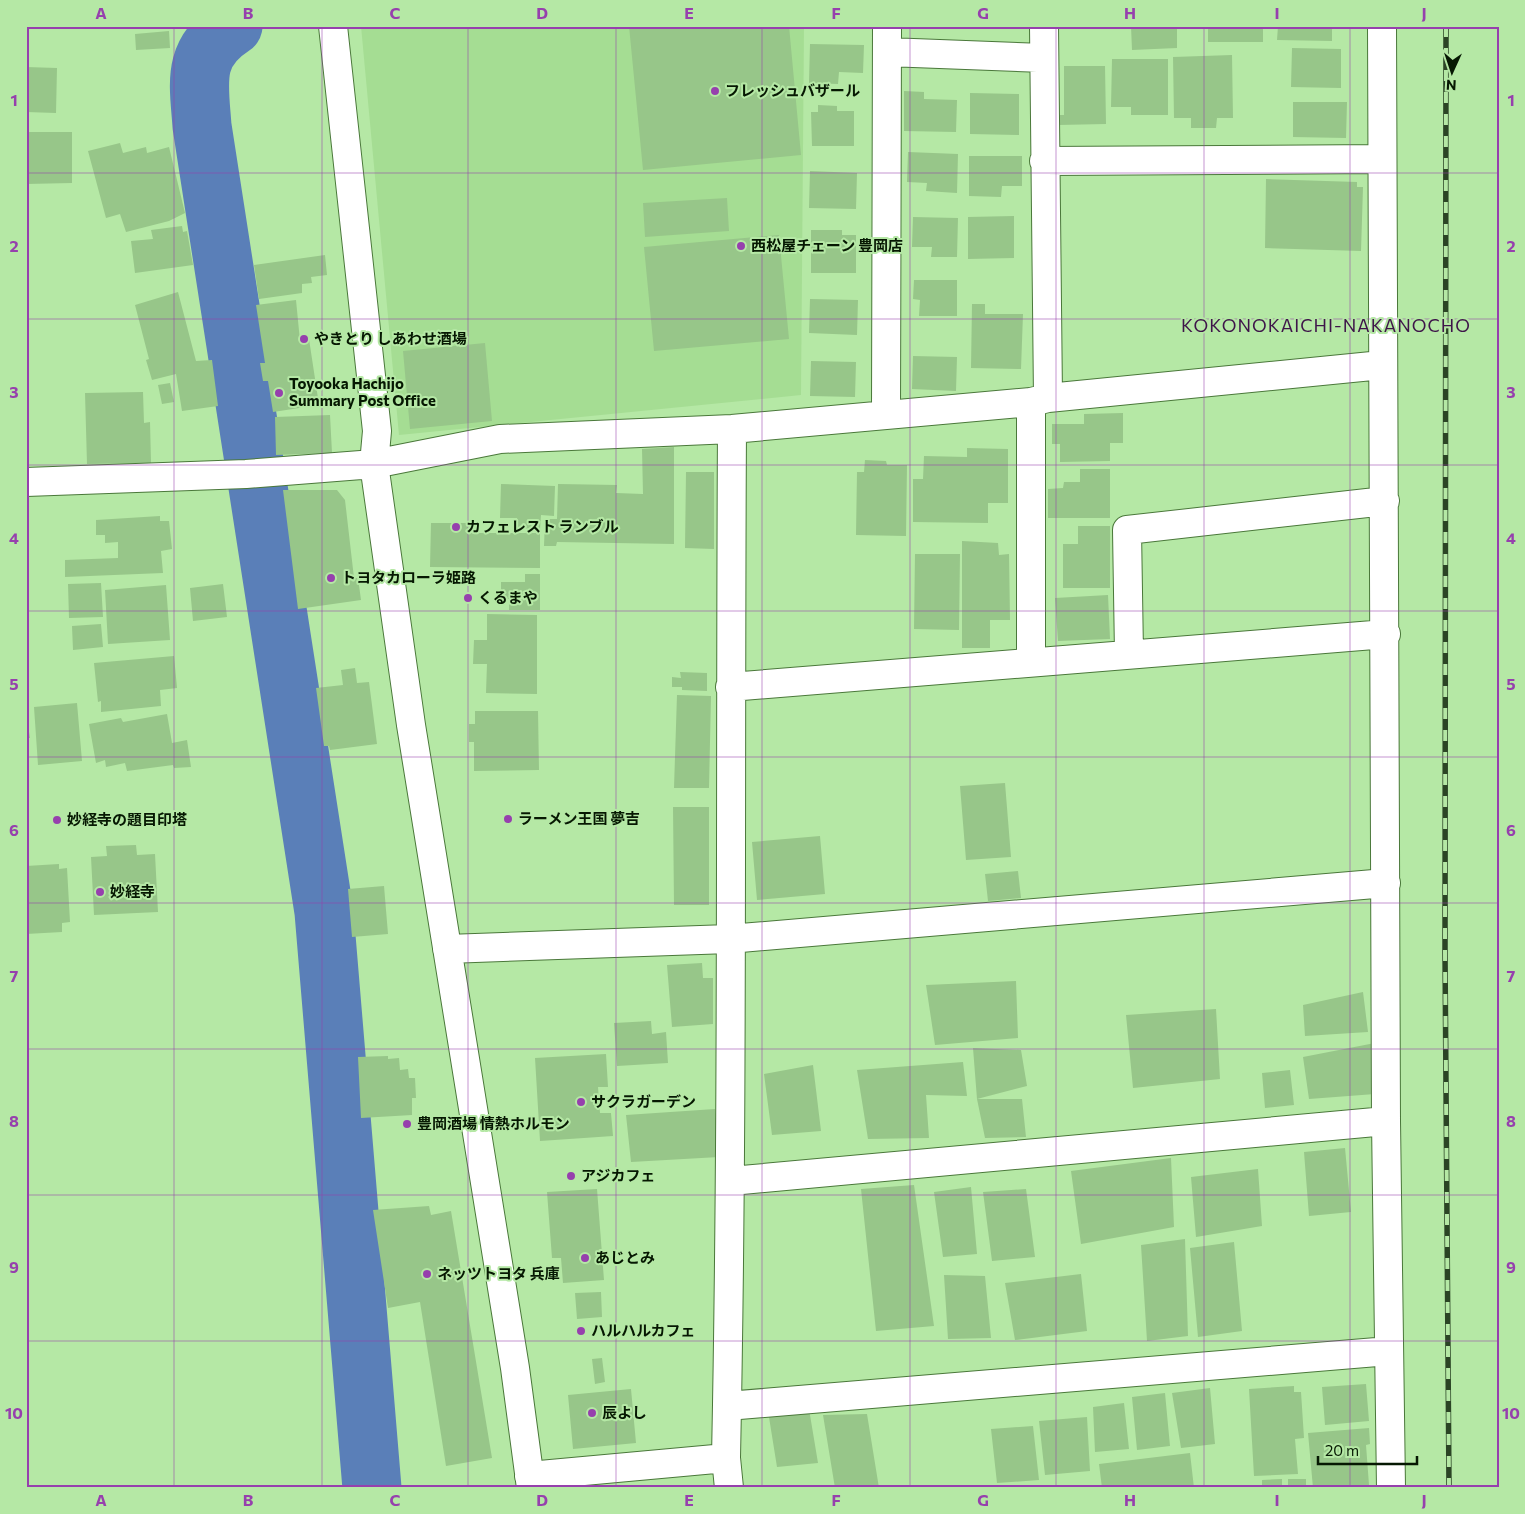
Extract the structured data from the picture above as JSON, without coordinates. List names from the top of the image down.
{
  "districts": ["KOKONOKAICHI-NAKANOCHO"],
  "places": [
    "フレッシュバザール",
    "西松屋チェーン 豊岡店",
    "やきとり しあわせ酒場",
    "Toyooka Hachijo Summary Post Office",
    "カフェレスト ランブル",
    "トヨタカローラ姫路",
    "くるまや",
    "ラーメン王国 夢吉",
    "妙経寺の題目印塔",
    "妙経寺",
    "サクラガーデン",
    "豊岡酒場 情熱ホルモン",
    "アジカフェ",
    "あじとみ",
    "ネッツトヨタ 兵庫",
    "ハルハルカフェ",
    "辰よし"
  ],
  "scale_bar": "20 m",
  "north": "bottom",
  "grid": {
    "columns": [
      "A",
      "B",
      "C",
      "D",
      "E",
      "F",
      "G",
      "H",
      "I",
      "J"
    ],
    "rows": [
      "1",
      "2",
      "3",
      "4",
      "5",
      "6",
      "7",
      "8",
      "9",
      "10"
    ]
  }
}
